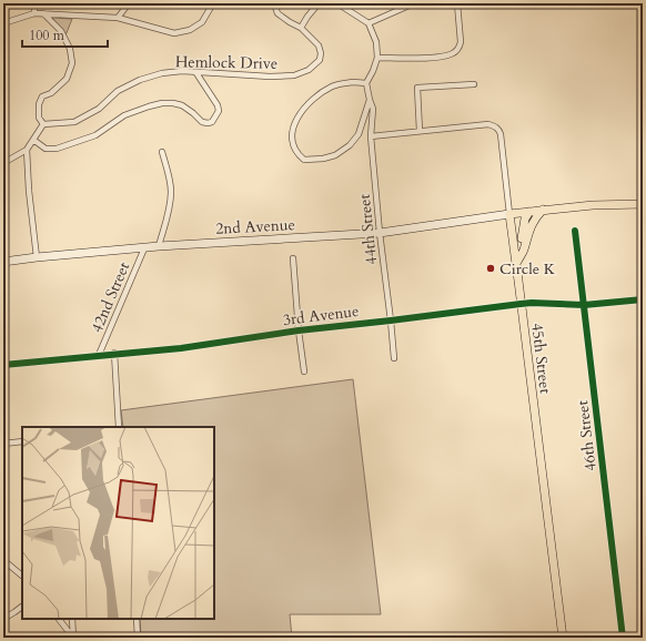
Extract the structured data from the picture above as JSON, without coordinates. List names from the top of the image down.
{
  "streets": {
    "main road": ["2nd Avenue", "45th Street"],
    "street": [
      "Hemlock Drive",
      "44th Street",
      "42nd Street",
      "3rd Avenue",
      "46th Street"
    ]
  },
  "crossings": [
    ["2nd Avenue", "44th Street"],
    ["2nd Avenue", "42nd Street"],
    ["2nd Avenue", "45th Street"],
    ["44th Street", "3rd Avenue"],
    ["42nd Street", "3rd Avenue"],
    ["3rd Avenue", "45th Street"],
    ["3rd Avenue", "46th Street"]
  ],
  "places": ["Circle K"],
  "scale_bar": "100 m"
}
